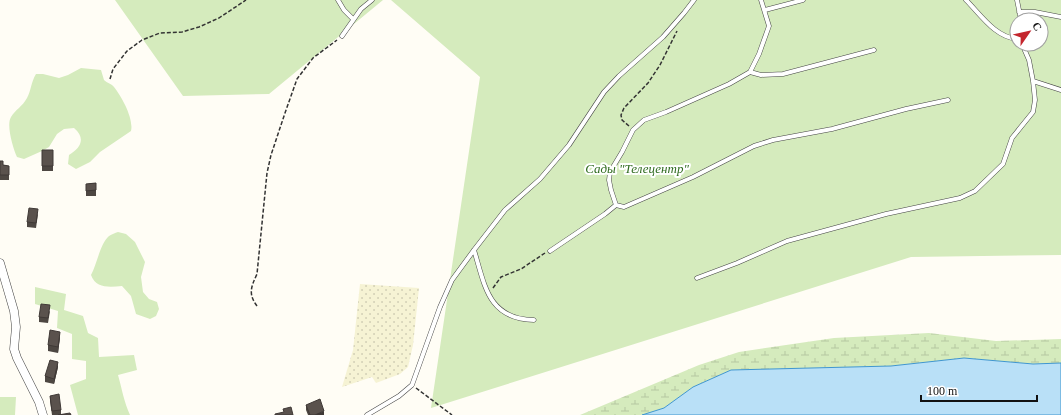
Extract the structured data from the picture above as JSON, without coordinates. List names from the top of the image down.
{
  "parks": ["Сады \"Телецентр\""],
  "scale_bar": "100 m",
  "north": "top right"
}
